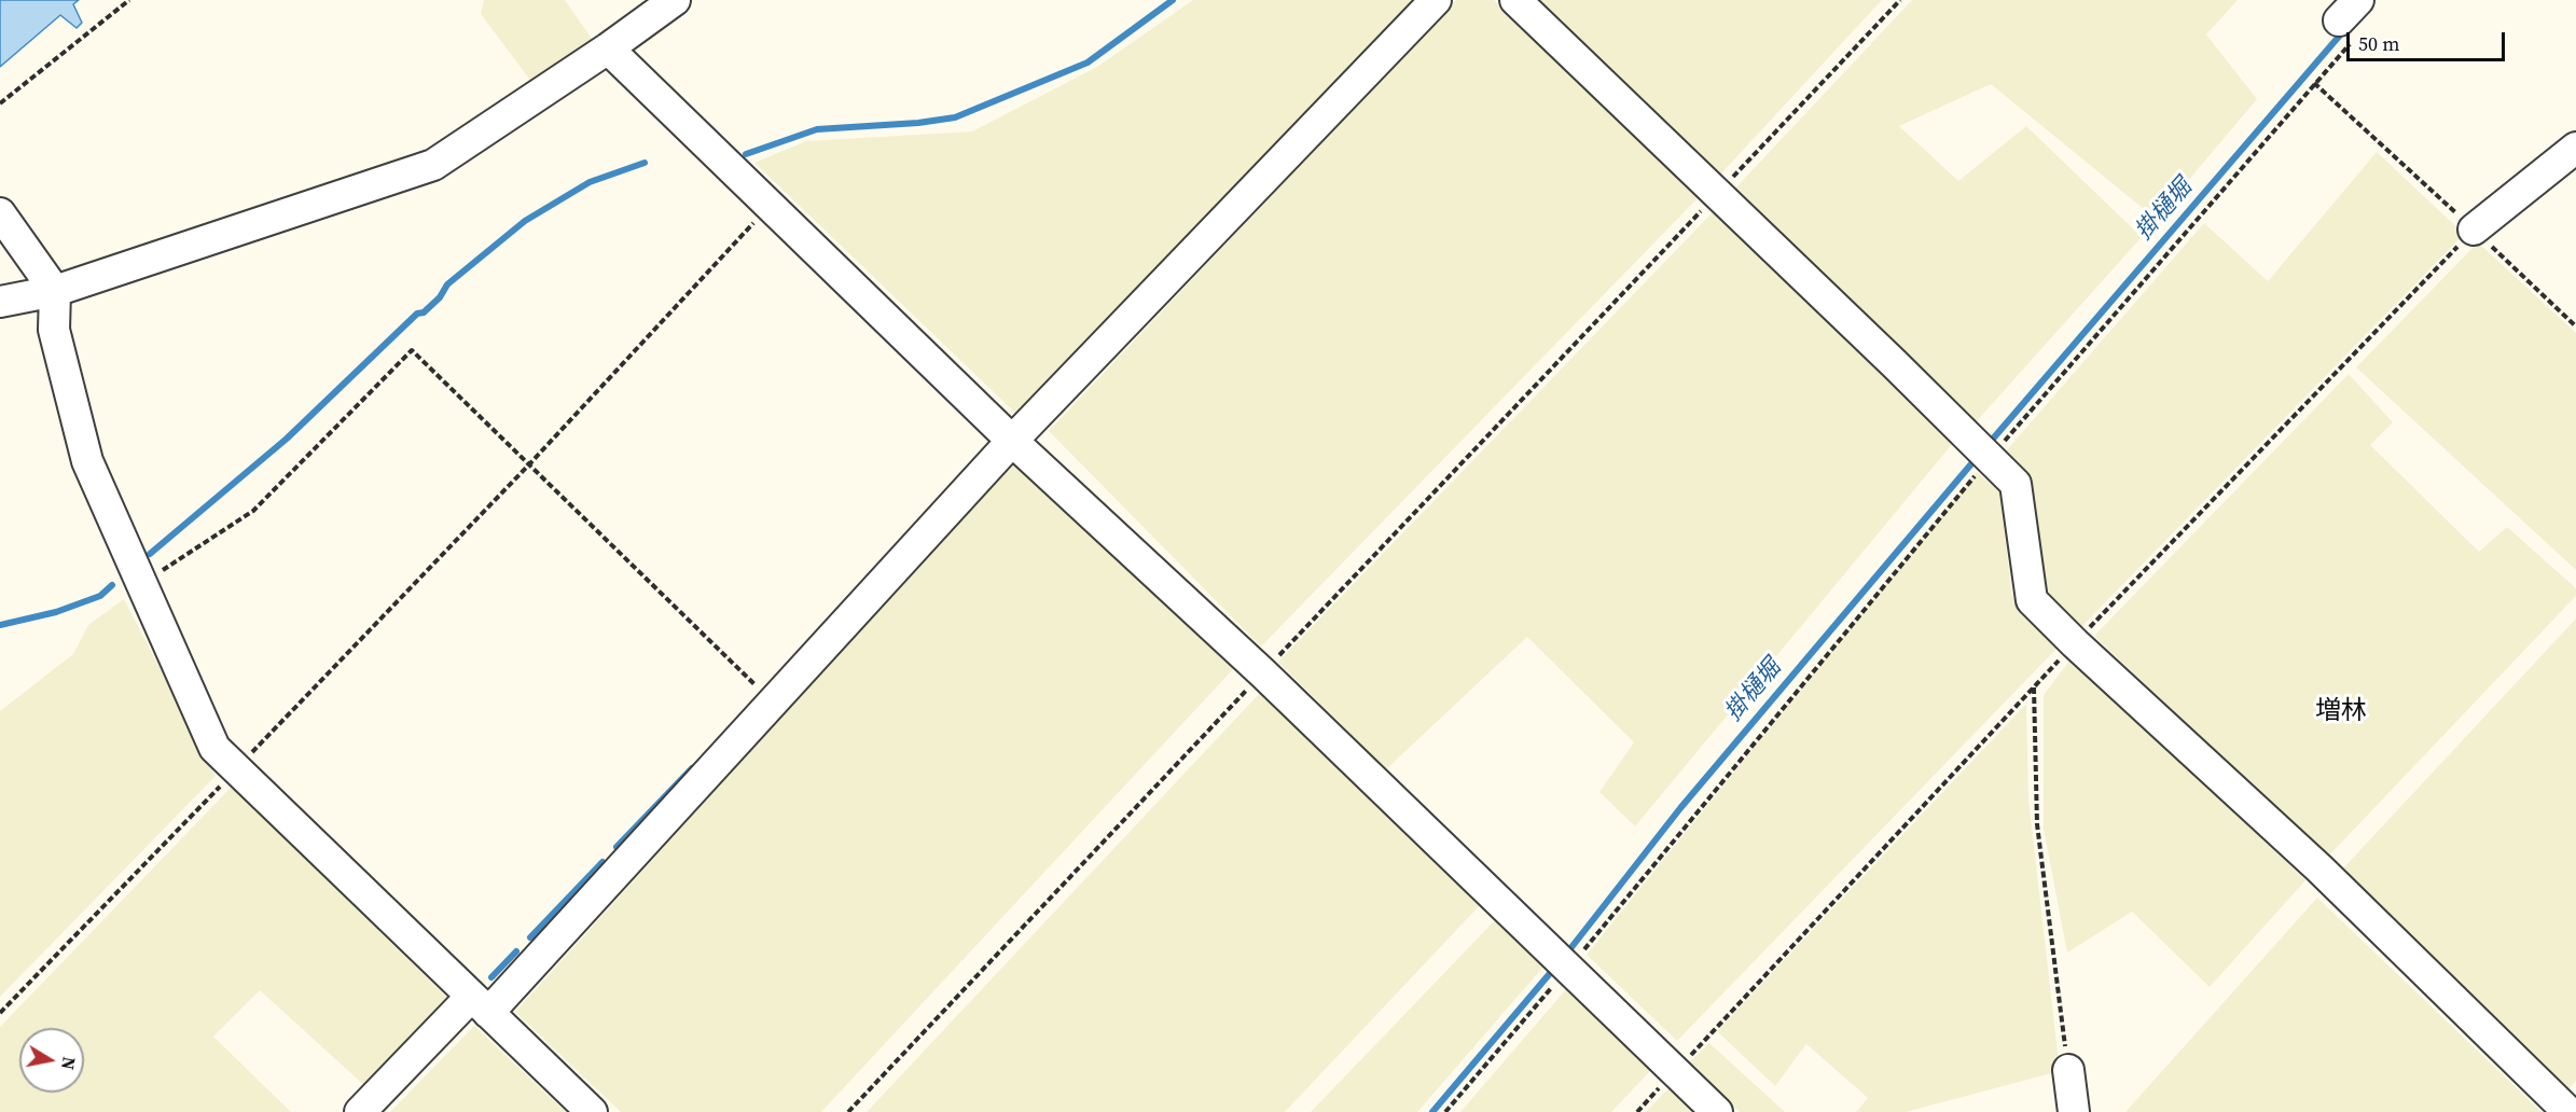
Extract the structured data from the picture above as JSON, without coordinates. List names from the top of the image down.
{
  "districts": ["増林"],
  "water": ["掛樋堀"],
  "scale_bar": "50 m",
  "north": "right"
}
